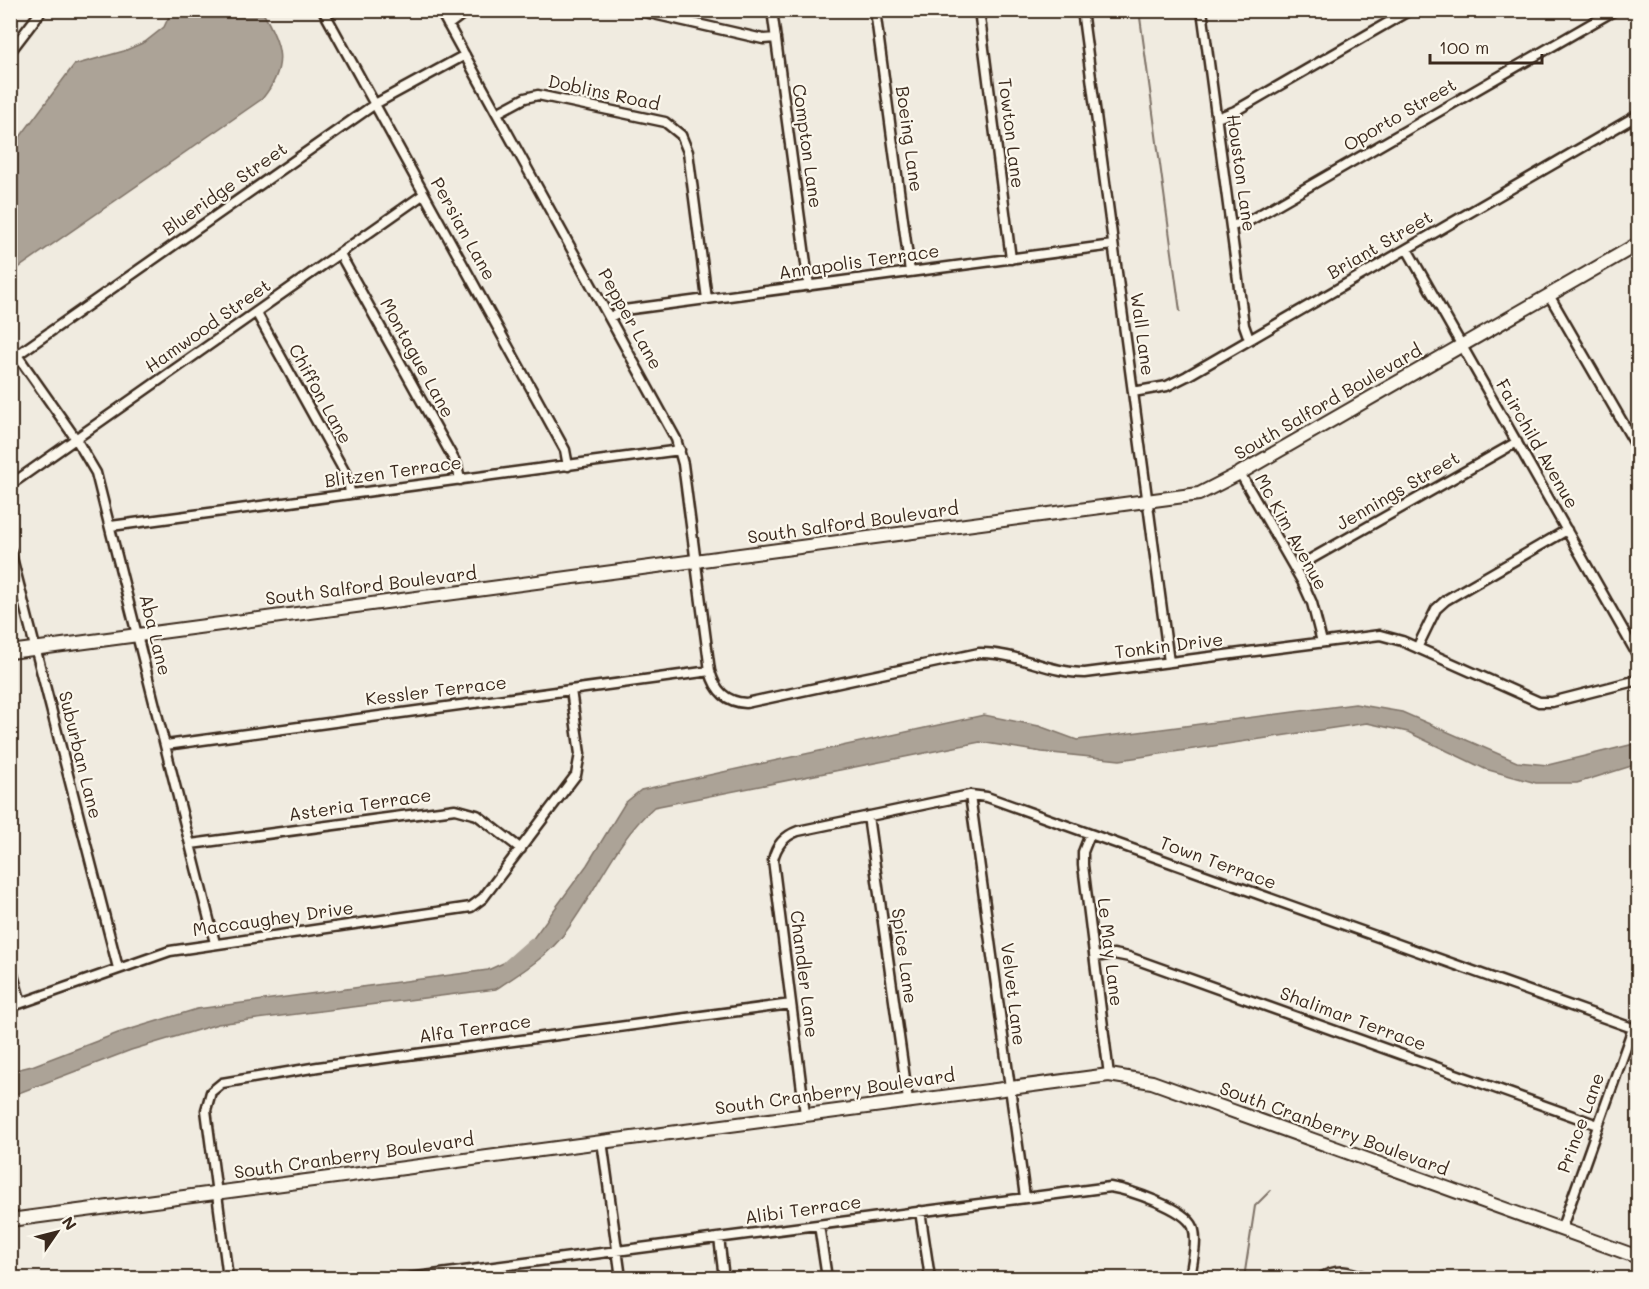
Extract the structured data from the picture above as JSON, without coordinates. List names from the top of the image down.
{
  "streets": {
    "street": [
      "Doblins Road",
      "Oporto Street",
      "Towton Lane",
      "Boeing Lane",
      "Compton Lane",
      "Houston Lane",
      "Blueridge Street",
      "Persian Lane",
      "Briant Street",
      "Annapolis Terrace",
      "Pepper Lane",
      "Hamwood Street",
      "Wall Lane",
      "Montague Lane",
      "Chiffon Lane",
      "South Salford Boulevard",
      "Fairchild Avenue",
      "Blitzen Terrace",
      "Jennings Street",
      "Mc Kim Avenue",
      "Aba Lane",
      "Tonkin Drive",
      "Kessler Terrace",
      "Suburban Lane",
      "Asteria Terrace",
      "Town Terrace",
      "Maccaughey Drive",
      "Le May Lane",
      "Spice Lane",
      "Chandler Lane",
      "Velvet Lane",
      "Shalimar Terrace",
      "Alfa Terrace",
      "South Cranberry Boulevard",
      "Prince Lane",
      "Alibi Terrace"
    ]
  },
  "crossings": [
    ["Doblins Road", "Annapolis Terrace"],
    ["Doblins Road", "Pepper Lane"],
    ["Oporto Street", "Houston Lane"],
    ["Towton Lane", "Annapolis Terrace"],
    ["Boeing Lane", "Annapolis Terrace"],
    ["Compton Lane", "Annapolis Terrace"],
    ["Houston Lane", "Briant Street"],
    ["Blueridge Street", "Persian Lane"],
    ["Blueridge Street", "Pepper Lane"],
    ["Blueridge Street", "Aba Lane"],
    ["Persian Lane", "Hamwood Street"],
    ["Persian Lane", "Blitzen Terrace"],
    ["Briant Street", "Wall Lane"],
    ["Briant Street", "Fairchild Avenue"],
    ["Annapolis Terrace", "Pepper Lane"],
    ["Annapolis Terrace", "Wall Lane"],
    ["Pepper Lane", "South Salford Boulevard"],
    ["Pepper Lane", "Blitzen Terrace"],
    ["Pepper Lane", "Tonkin Drive"],
    ["Pepper Lane", "Kessler Terrace"],
    ["Hamwood Street", "Montague Lane"],
    ["Hamwood Street", "Chiffon Lane"],
    ["Hamwood Street", "Aba Lane"],
    ["Wall Lane", "South Salford Boulevard"],
    ["Wall Lane", "Tonkin Drive"],
    ["Montague Lane", "Blitzen Terrace"],
    ["Chiffon Lane", "Blitzen Terrace"],
    ["South Salford Boulevard", "Fairchild Avenue"],
    ["South Salford Boulevard", "Mc Kim Avenue"],
    ["South Salford Boulevard", "Aba Lane"],
    ["South Salford Boulevard", "Suburban Lane"],
    ["Fairchild Avenue", "Jennings Street"],
    ["Blitzen Terrace", "Aba Lane"],
    ["Jennings Street", "Mc Kim Avenue"],
    ["Mc Kim Avenue", "Tonkin Drive"],
    ["Aba Lane", "Kessler Terrace"],
    ["Aba Lane", "Asteria Terrace"],
    ["Aba Lane", "Maccaughey Drive"],
    ["Tonkin Drive", "Kessler Terrace"],
    ["Kessler Terrace", "Maccaughey Drive"],
    ["Suburban Lane", "Maccaughey Drive"],
    ["Asteria Terrace", "Maccaughey Drive"],
    ["Town Terrace", "Le May Lane"],
    ["Town Terrace", "Spice Lane"],
    ["Town Terrace", "Chandler Lane"],
    ["Town Terrace", "Velvet Lane"],
    ["Town Terrace", "Prince Lane"],
    ["Le May Lane", "Shalimar Terrace"],
    ["Le May Lane", "South Cranberry Boulevard"],
    ["Spice Lane", "South Cranberry Boulevard"],
    ["Chandler Lane", "Alfa Terrace"],
    ["Chandler Lane", "South Cranberry Boulevard"],
    ["Velvet Lane", "South Cranberry Boulevard"],
    ["Velvet Lane", "Alibi Terrace"],
    ["Shalimar Terrace", "Prince Lane"],
    ["Alfa Terrace", "South Cranberry Boulevard"],
    ["South Cranberry Boulevard", "Prince Lane"]
  ],
  "scale_bar": "100 m",
  "north": "top right"
}
